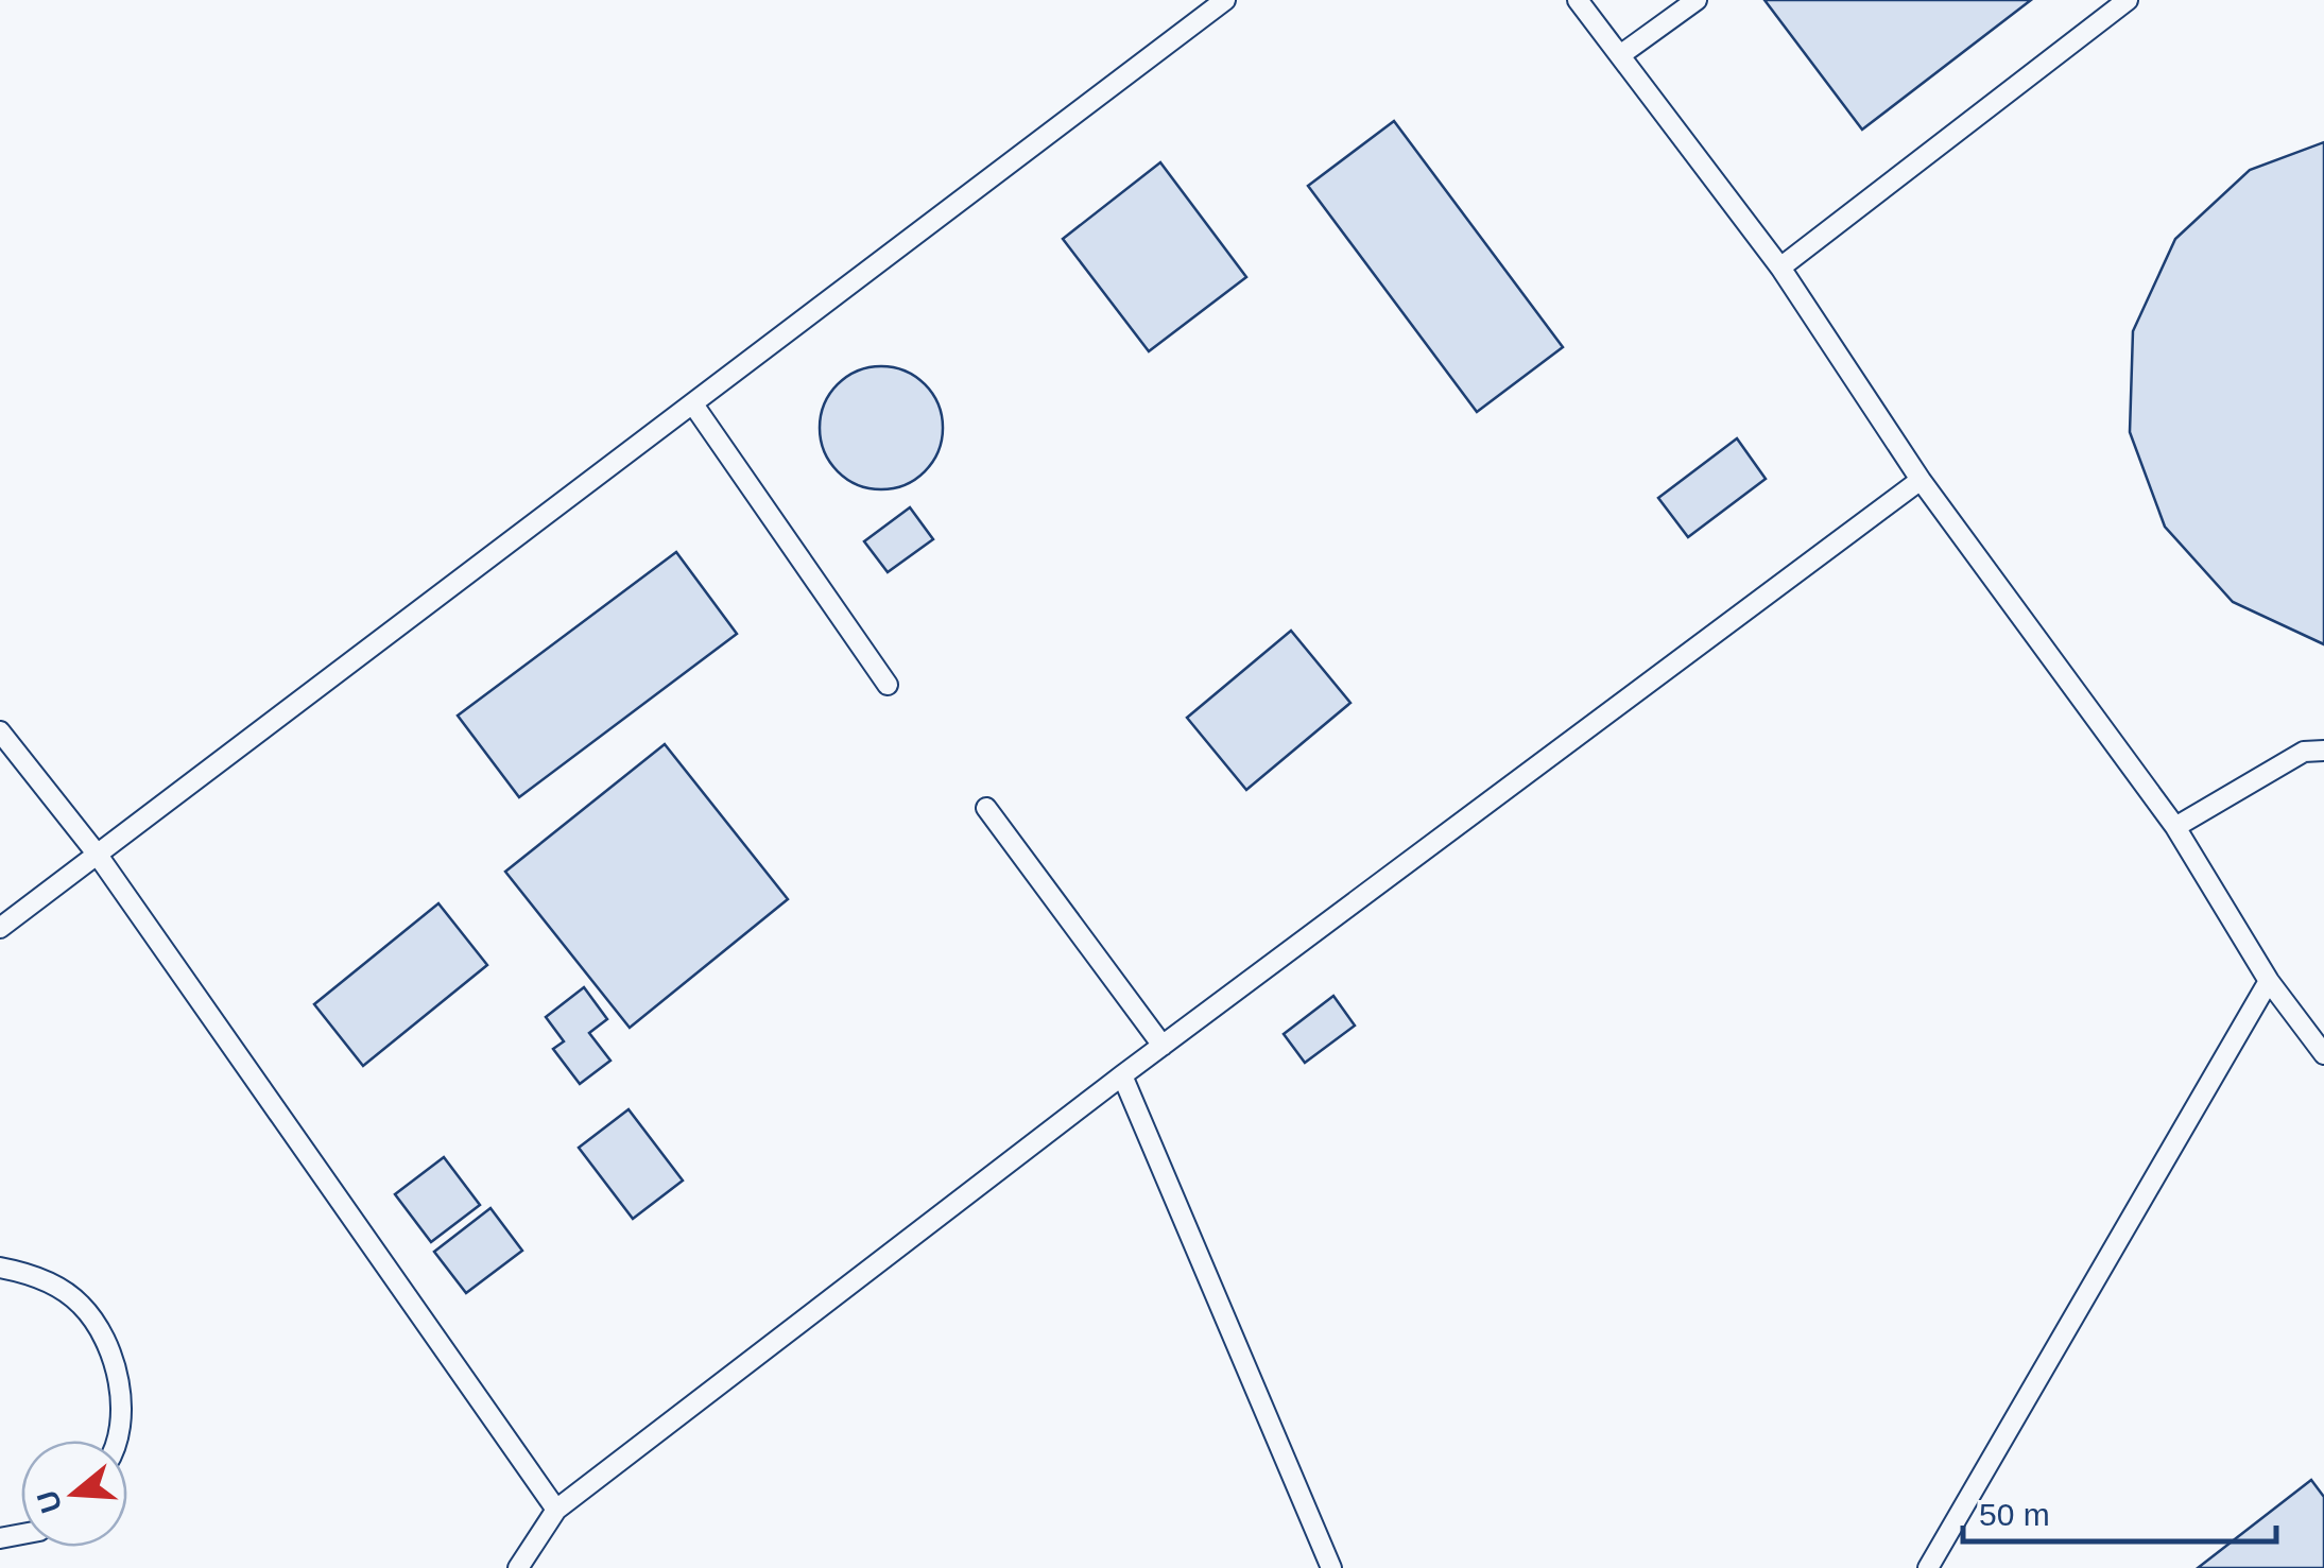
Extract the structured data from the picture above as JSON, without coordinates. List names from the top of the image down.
{
  "scale_bar": "50 m",
  "north": "left"
}
